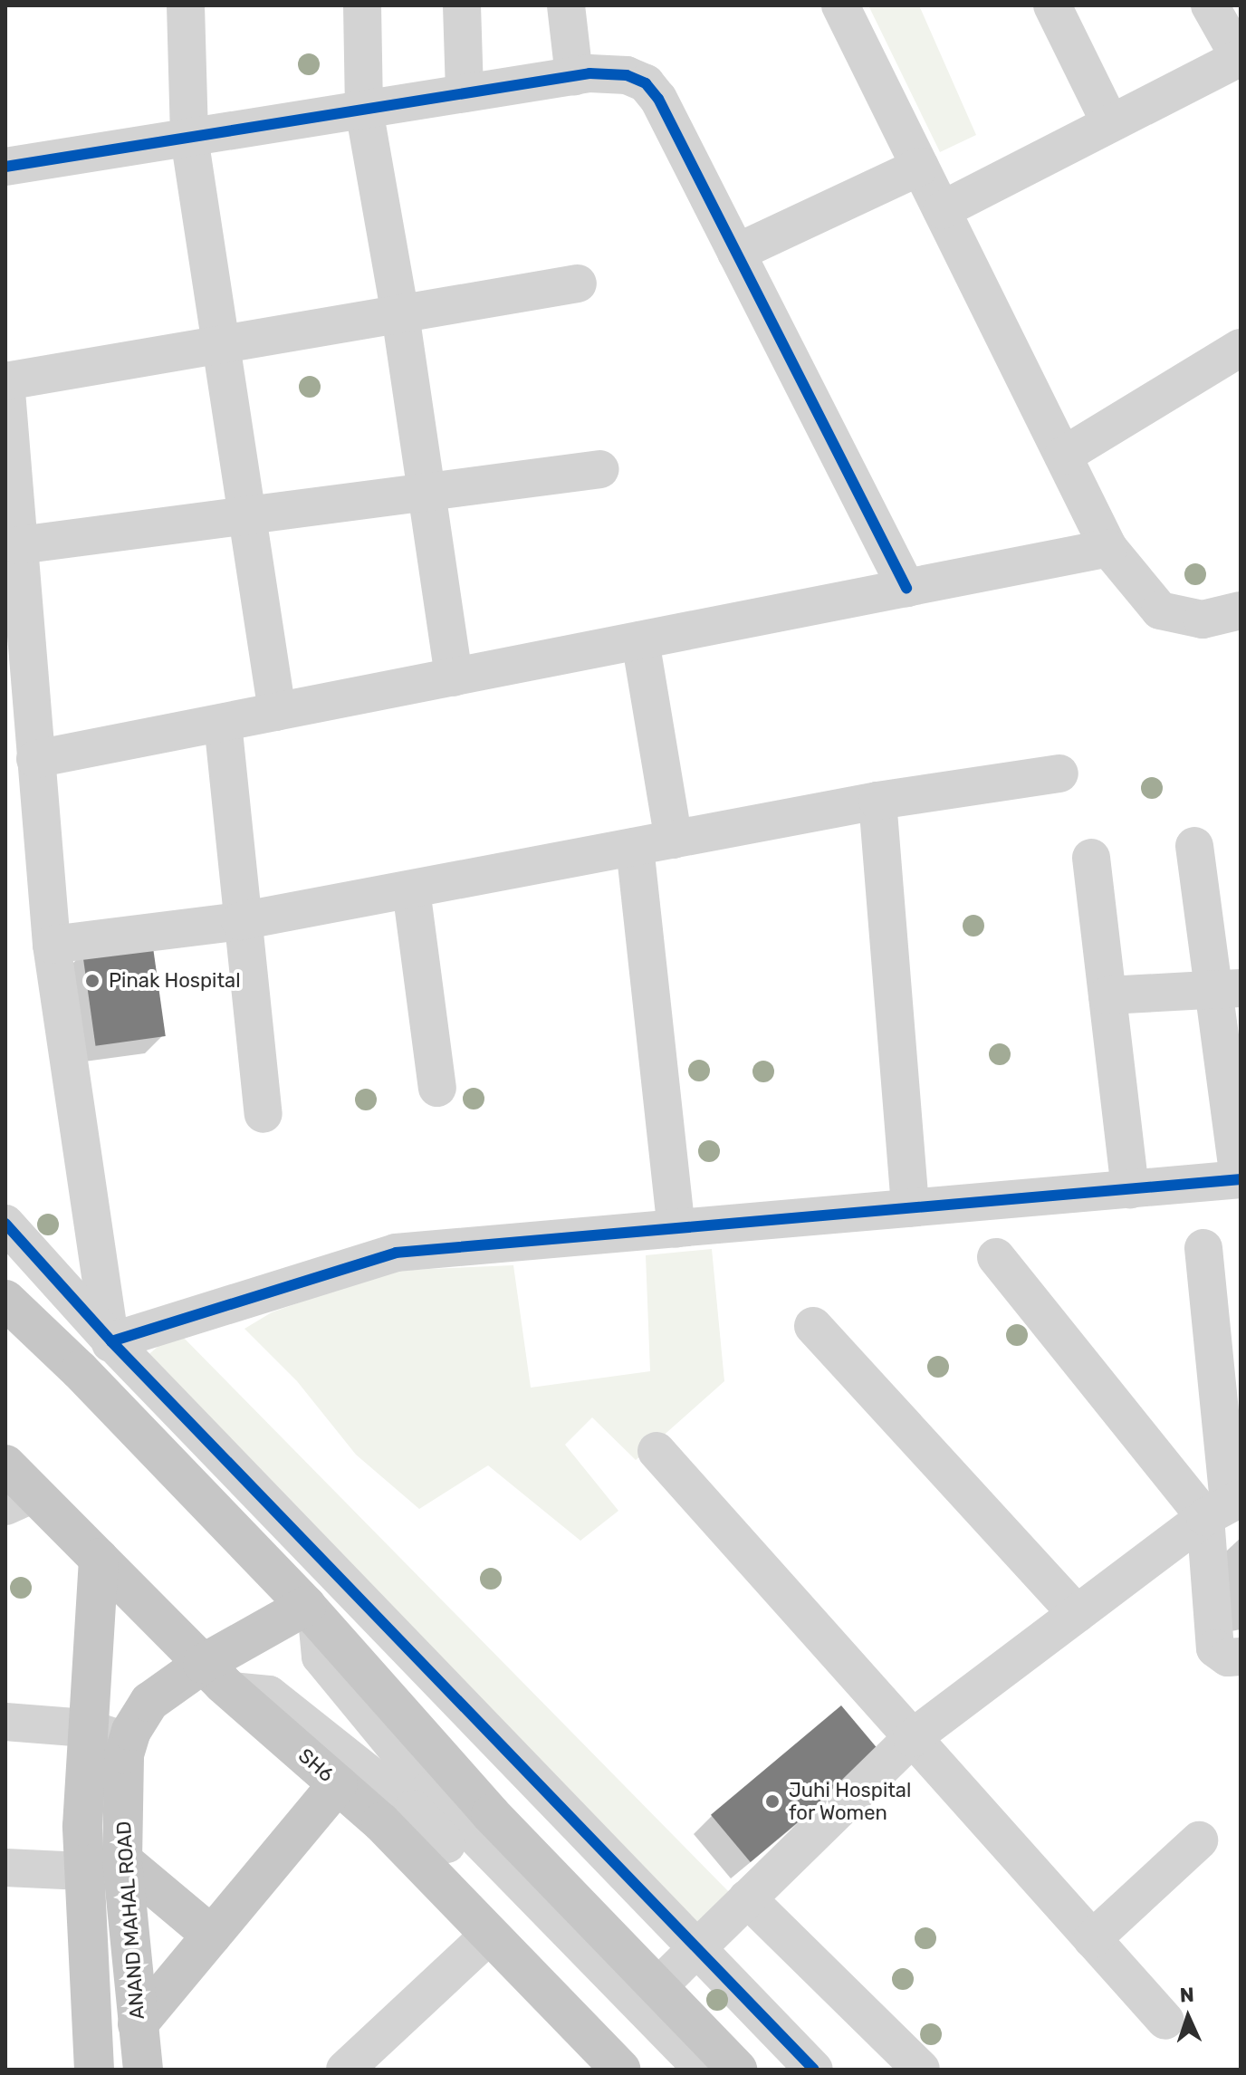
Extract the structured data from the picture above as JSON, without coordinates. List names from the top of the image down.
{
  "streets": {
    "main road": ["SH6", "ANAND MAHAL ROAD"]
  },
  "crossings": [
    ["SH6", "ANAND MAHAL ROAD"]
  ],
  "places": ["Pinak Hospital", "Juhi Hospital for Women"],
  "north": "top"
}
